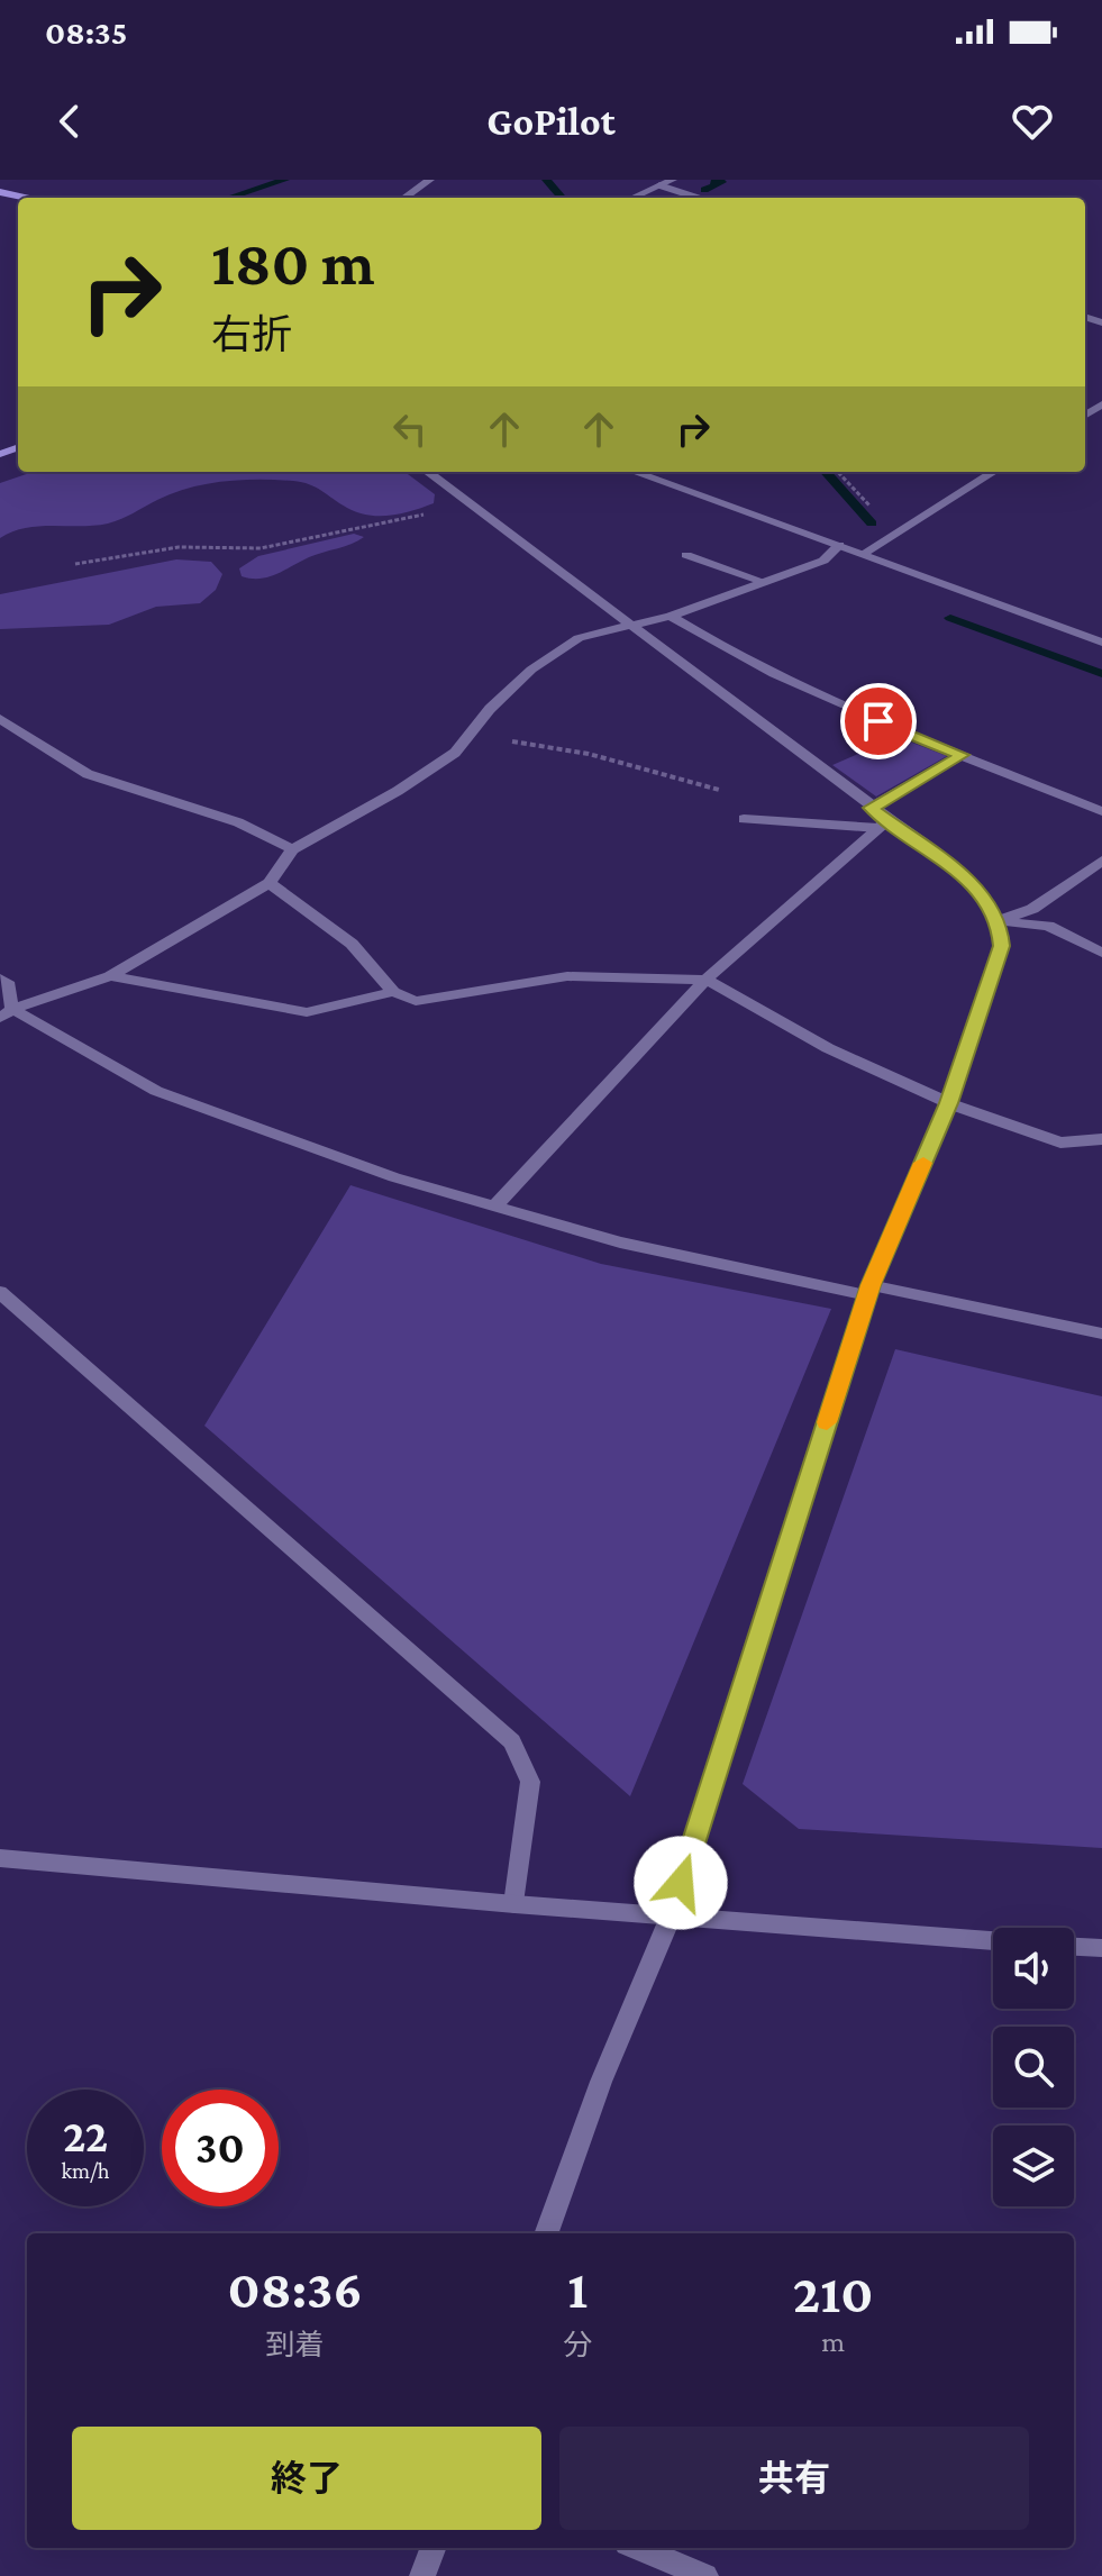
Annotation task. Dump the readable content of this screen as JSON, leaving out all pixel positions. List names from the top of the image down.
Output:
{
  "page": {
    "status": "08:35",
    "header": "GoPilot",
    "turn": ["180 m", "右折"],
    "speed": "22 km/h",
    "limit": "30",
    "eta": [
      "08:36",
      "到着",
      "1",
      "分",
      "210",
      "m"
    ],
    "buttons": ["終了", "共有"]
  }
}
